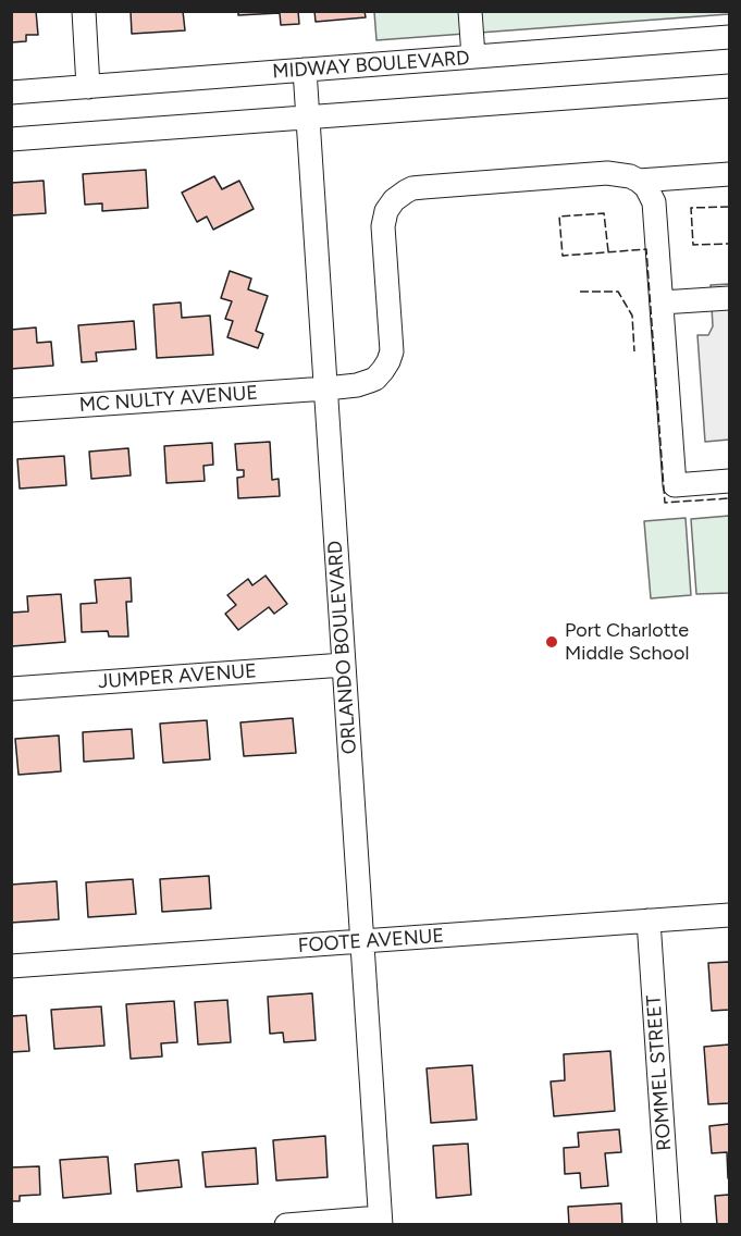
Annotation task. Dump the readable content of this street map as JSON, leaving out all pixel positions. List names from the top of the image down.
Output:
{
  "streets": {
    "street": [
      "MIDWAY BOULEVARD",
      "MC NULTY AVENUE",
      "ORLANDO BOULEVARD",
      "JUMPER AVENUE",
      "FOOTE AVENUE",
      "ROMMEL STREET"
    ]
  },
  "crossings": [
    ["MIDWAY BOULEVARD", "ORLANDO BOULEVARD"],
    ["MC NULTY AVENUE", "ORLANDO BOULEVARD"],
    ["ORLANDO BOULEVARD", "JUMPER AVENUE"],
    ["ORLANDO BOULEVARD", "FOOTE AVENUE"],
    ["FOOTE AVENUE", "ROMMEL STREET"]
  ],
  "places": ["Port Charlotte Middle School"]
}
